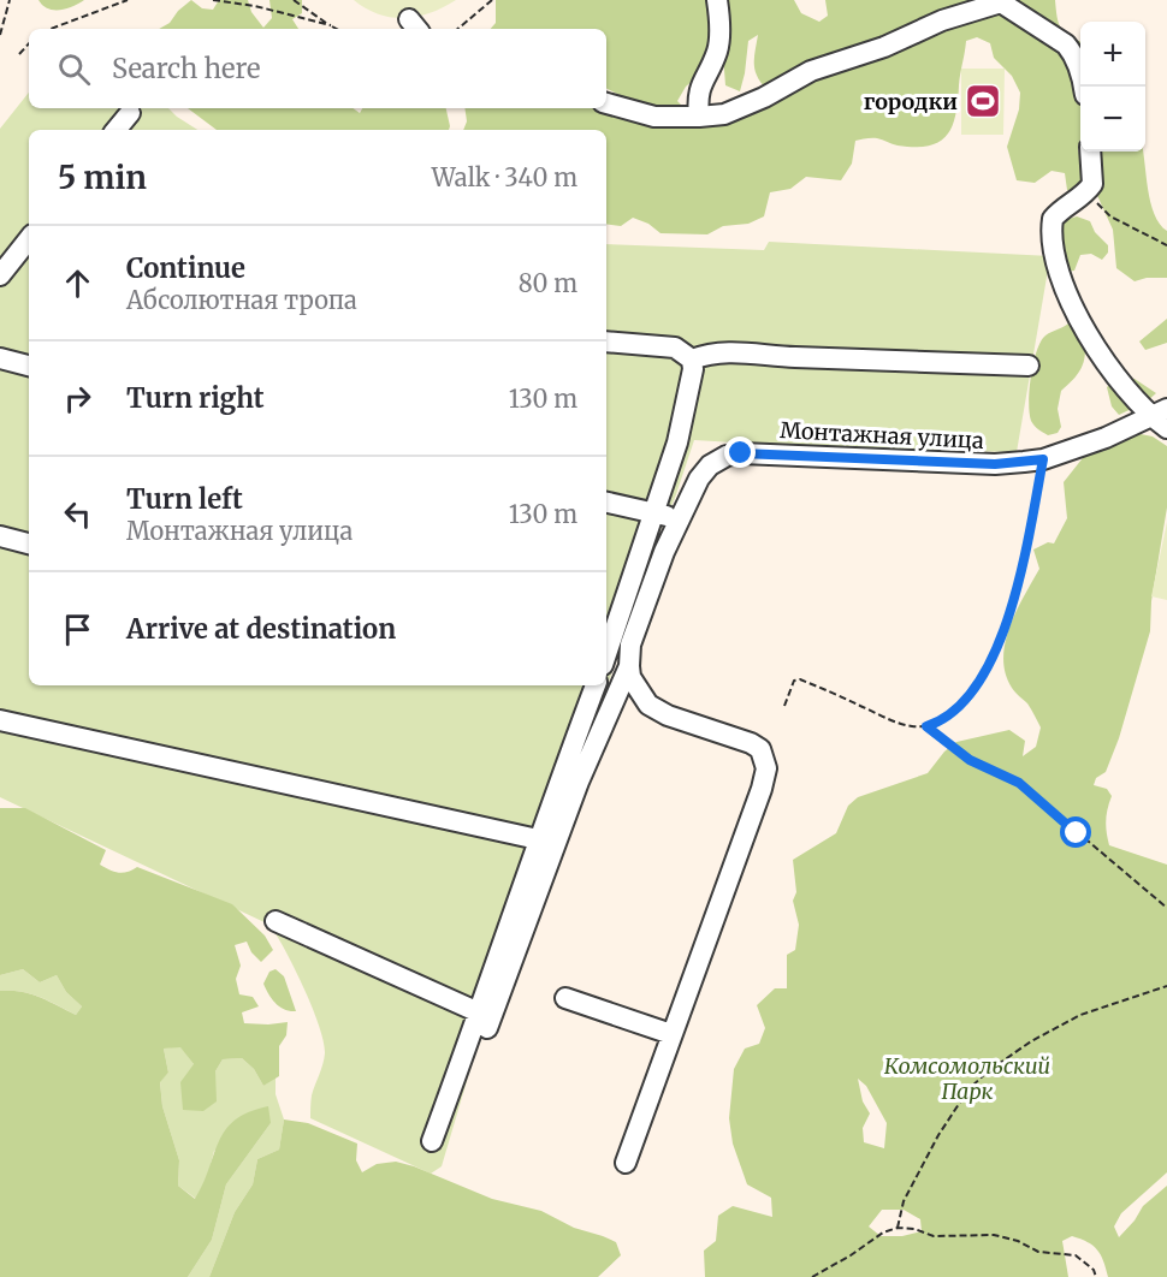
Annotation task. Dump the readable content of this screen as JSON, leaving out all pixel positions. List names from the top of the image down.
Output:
{
  "streets": {
    "street": ["Монтажная улица"]
  },
  "parks": ["Комсомольский Парк"],
  "places": {
    "sports": ["городки"]
  },
  "page": {
    "map_buttons": ["+", "−"],
    "search": "Search here",
    "heading": ["5 min", "Walk · 340 m"],
    "list": [
      ["Continue", "Абсолютная тропа", "80 m"],
      ["Turn right", "130 m"],
      ["Turn left", "Монтажная улица", "130 m"],
      "Arrive at destination"
    ]
  }
}
